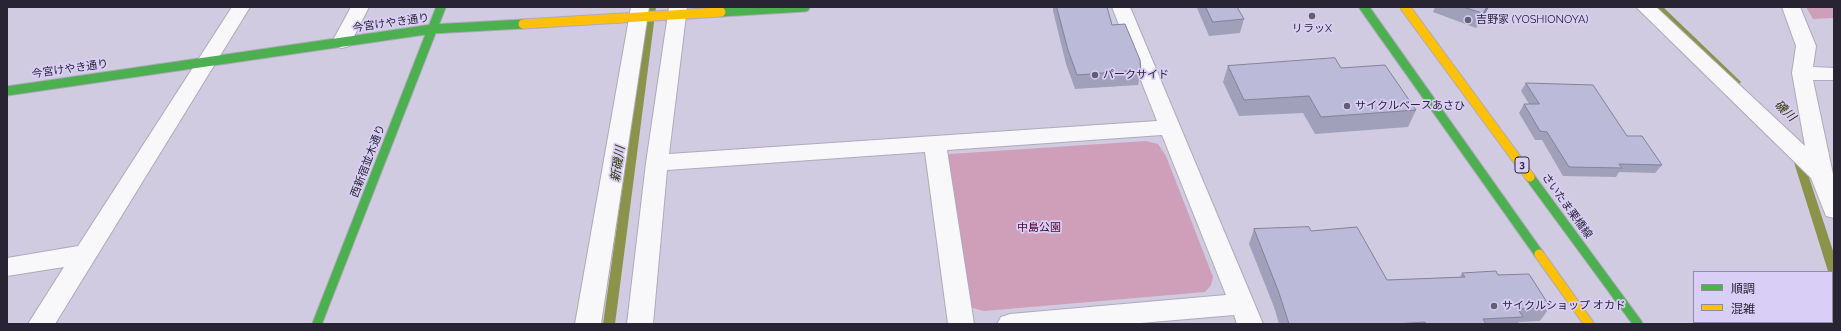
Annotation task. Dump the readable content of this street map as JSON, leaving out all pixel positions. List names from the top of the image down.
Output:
{
  "streets": {
    "street": [
      "今宮けやき通り",
      "西新宿並木通り",
      "3",
      "さいたま栗橋線"
    ]
  },
  "crossings": [
    ["今宮けやき通り", "西新宿並木通り"]
  ],
  "water": ["磯川", "新磯川"],
  "parks": ["中島公園"],
  "places": [
    "リラッX",
    "吉野家 (YOSHIONOYA)",
    "パークサイド",
    "サイクルベースあさひ",
    "サイクルショップ オカド"
  ],
  "legend": ["順調", "混雑"]
}
